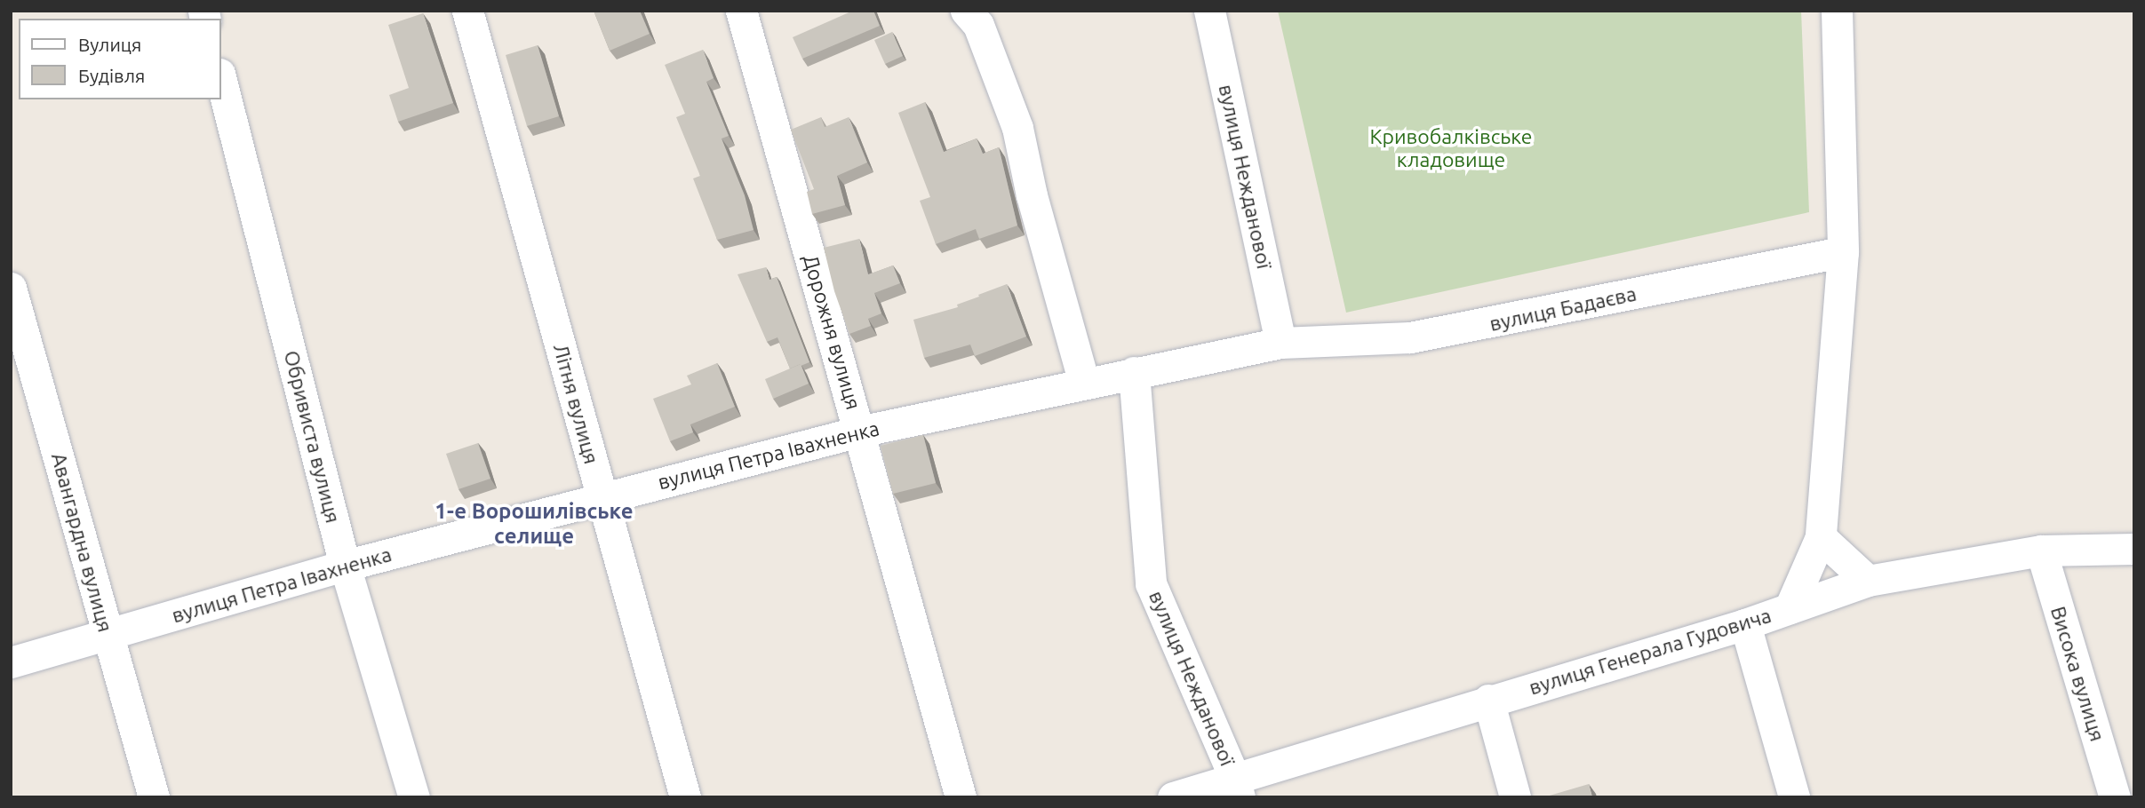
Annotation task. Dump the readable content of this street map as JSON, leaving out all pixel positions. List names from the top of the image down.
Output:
{
  "streets": {
    "street": [
      "вулиця Нежданової",
      "вулиця Бадаєва",
      "Дорожня вулиця",
      "Літня вулиця",
      "Обривиста вулиця",
      "вулиця Петра Івахненка",
      "Авангардна вулиця",
      "вулиця Генерала Гудовича",
      "Висока вулиця"
    ]
  },
  "crossings": [
    ["вулиця Нежданової", "вулиця Бадаєва"],
    ["вулиця Нежданової", "вулиця Петра Івахненка"],
    ["вулиця Нежданової", "вулиця Генерала Гудовича"],
    ["вулиця Бадаєва", "вулиця Петра Івахненка"],
    ["Дорожня вулиця", "вулиця Петра Івахненка"],
    ["Літня вулиця", "вулиця Петра Івахненка"],
    ["Обривиста вулиця", "вулиця Петра Івахненка"],
    ["вулиця Петра Івахненка", "Авангардна вулиця"],
    ["вулиця Генерала Гудовича", "Висока вулиця"]
  ],
  "districts": ["1-е Ворошилівське селище"],
  "parks": ["Кривобалківське кладовище"],
  "legend": ["Вулиця", "Будівля"]
}
